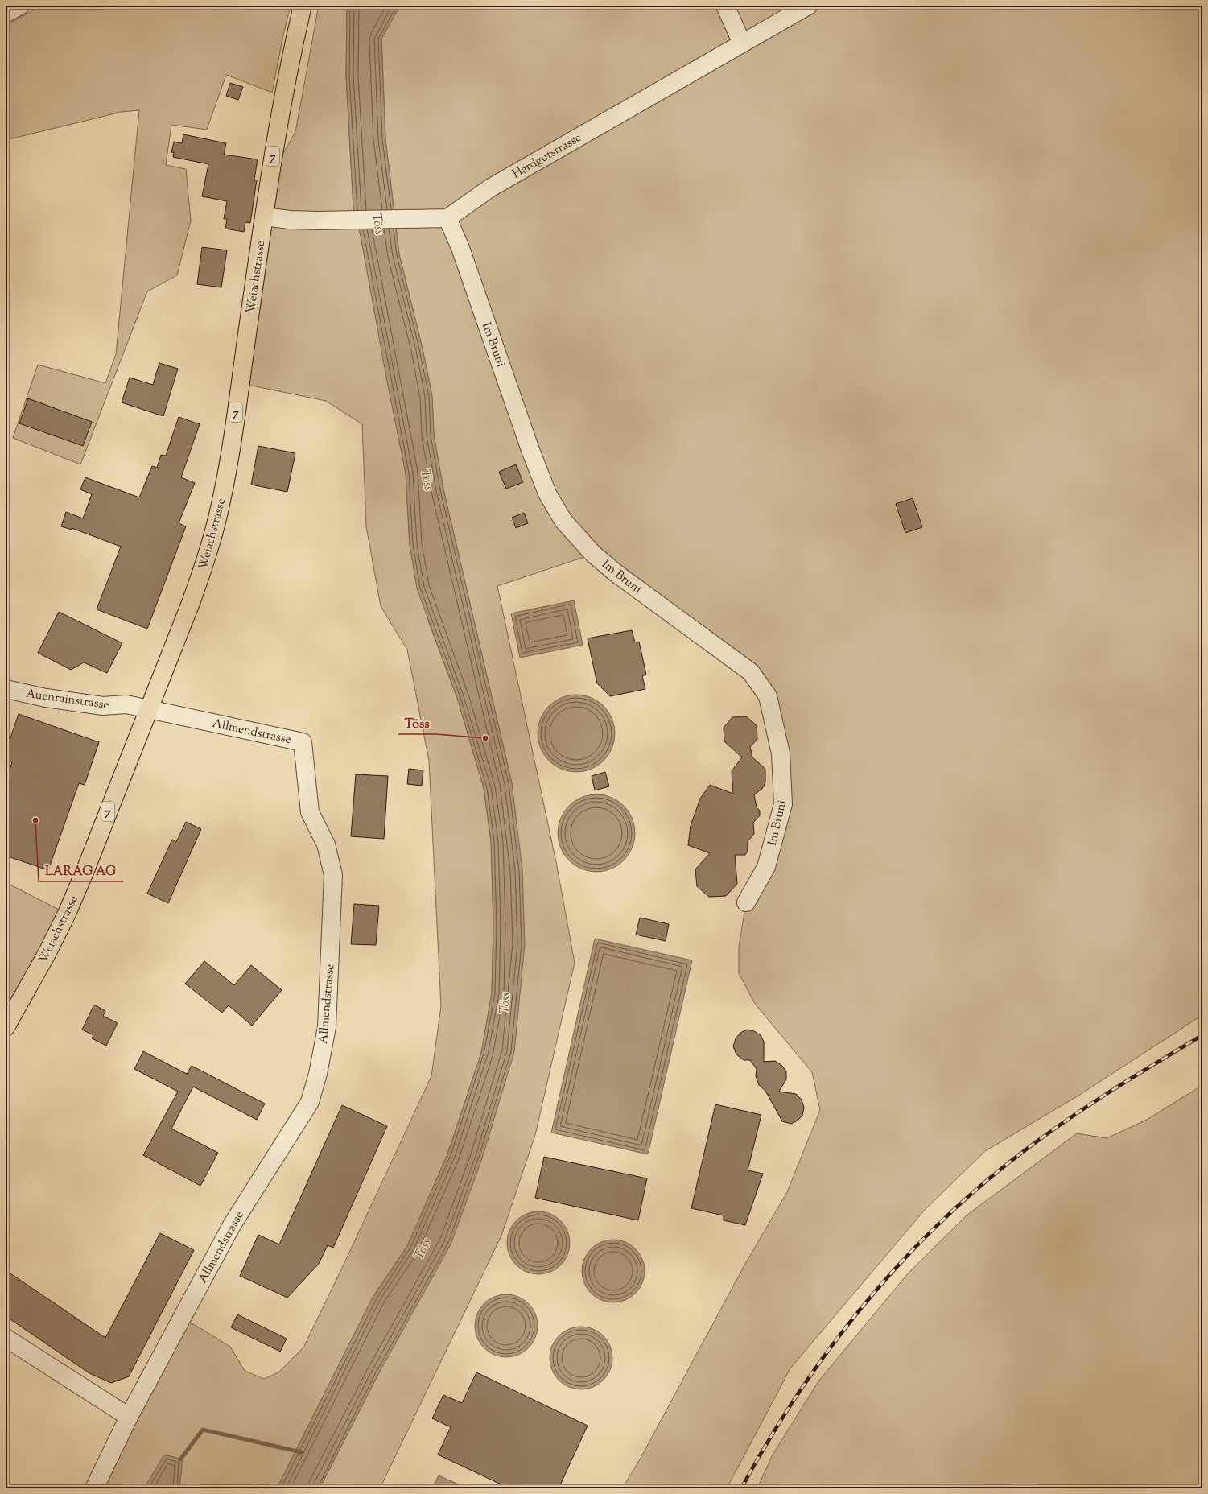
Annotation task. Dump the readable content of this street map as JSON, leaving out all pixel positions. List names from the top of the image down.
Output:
{
  "streets": {
    "main road": ["7", "Weiachstrasse"],
    "street": [
      "Hardgutstrasse",
      "Im Bruni",
      "Auenrainstrasse",
      "Allmendstrasse"
    ]
  },
  "crossings": [
    ["Hardgutstrasse", "Im Bruni"],
    ["Weiachstrasse", "Auenrainstrasse"],
    ["Weiachstrasse", "Allmendstrasse"],
    ["Auenrainstrasse", "Allmendstrasse"]
  ],
  "water": ["Töss"],
  "places": ["Töss", "LARAG AG"]
}
